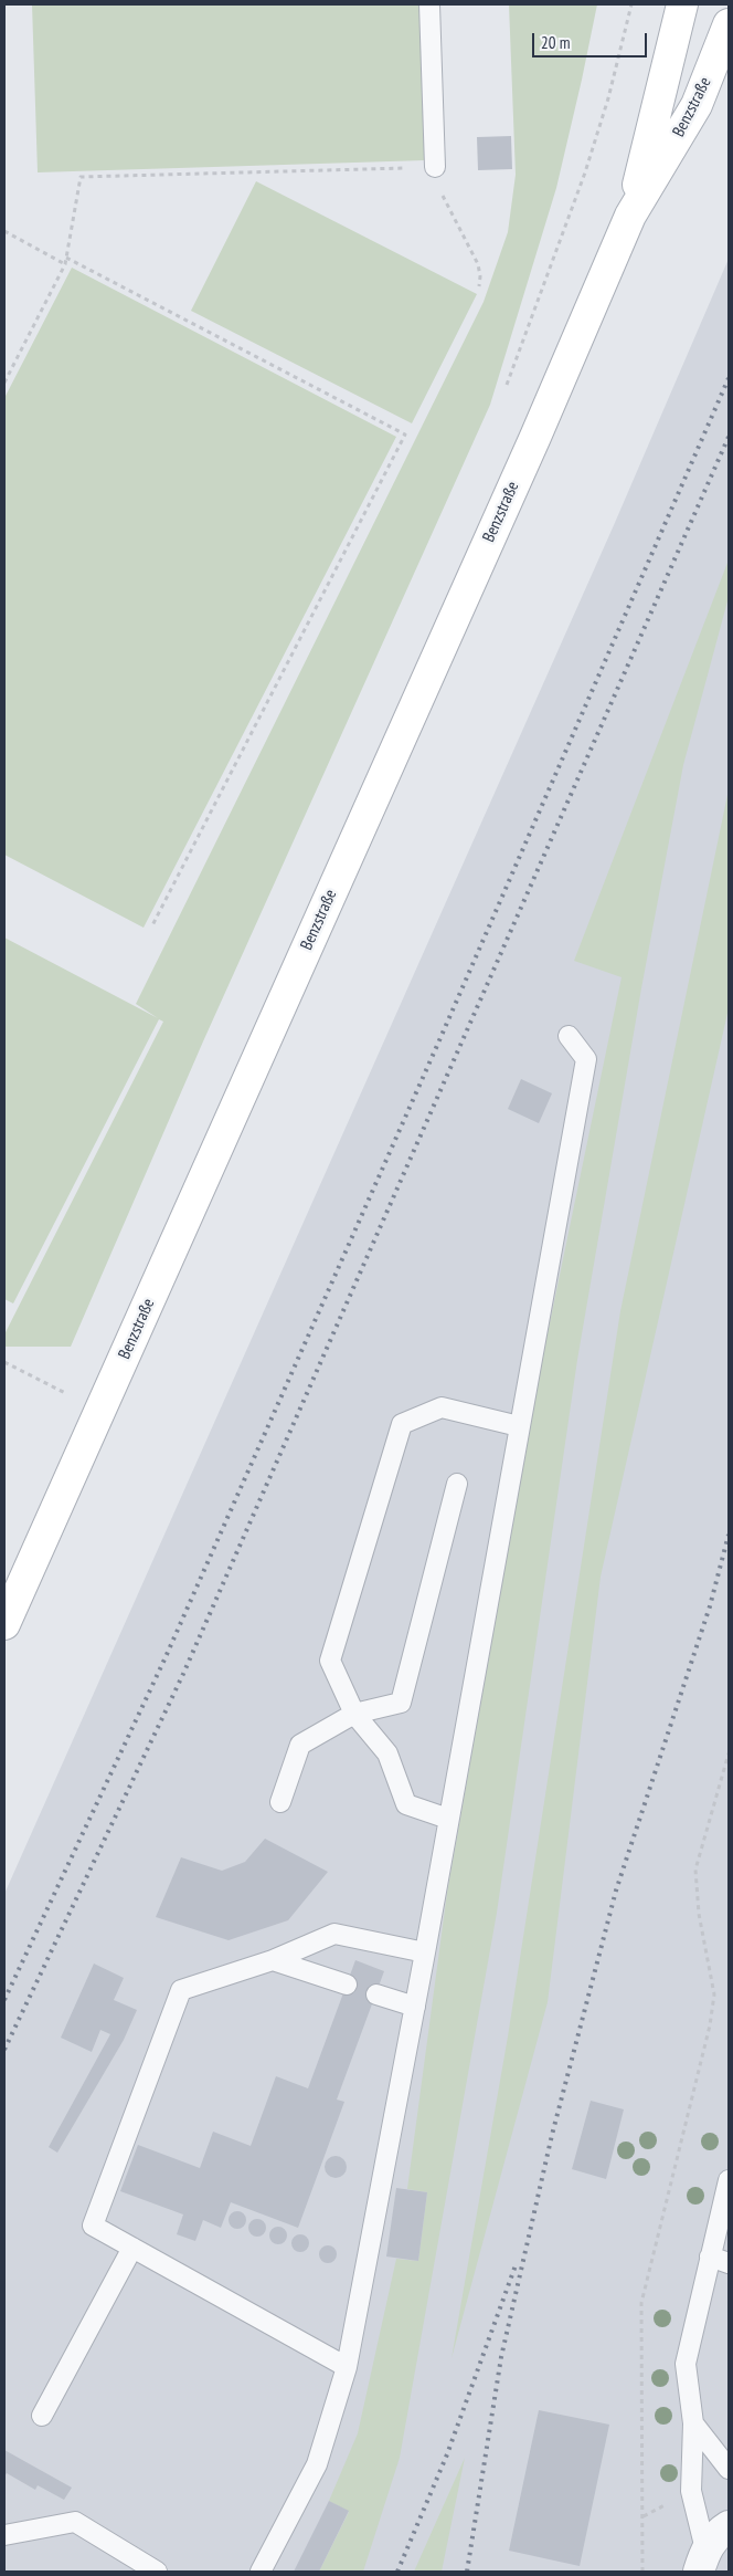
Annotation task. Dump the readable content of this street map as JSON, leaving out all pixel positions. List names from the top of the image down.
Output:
{
  "streets": {
    "main road": ["Benzstraße"]
  },
  "scale_bar": "20 m"
}
